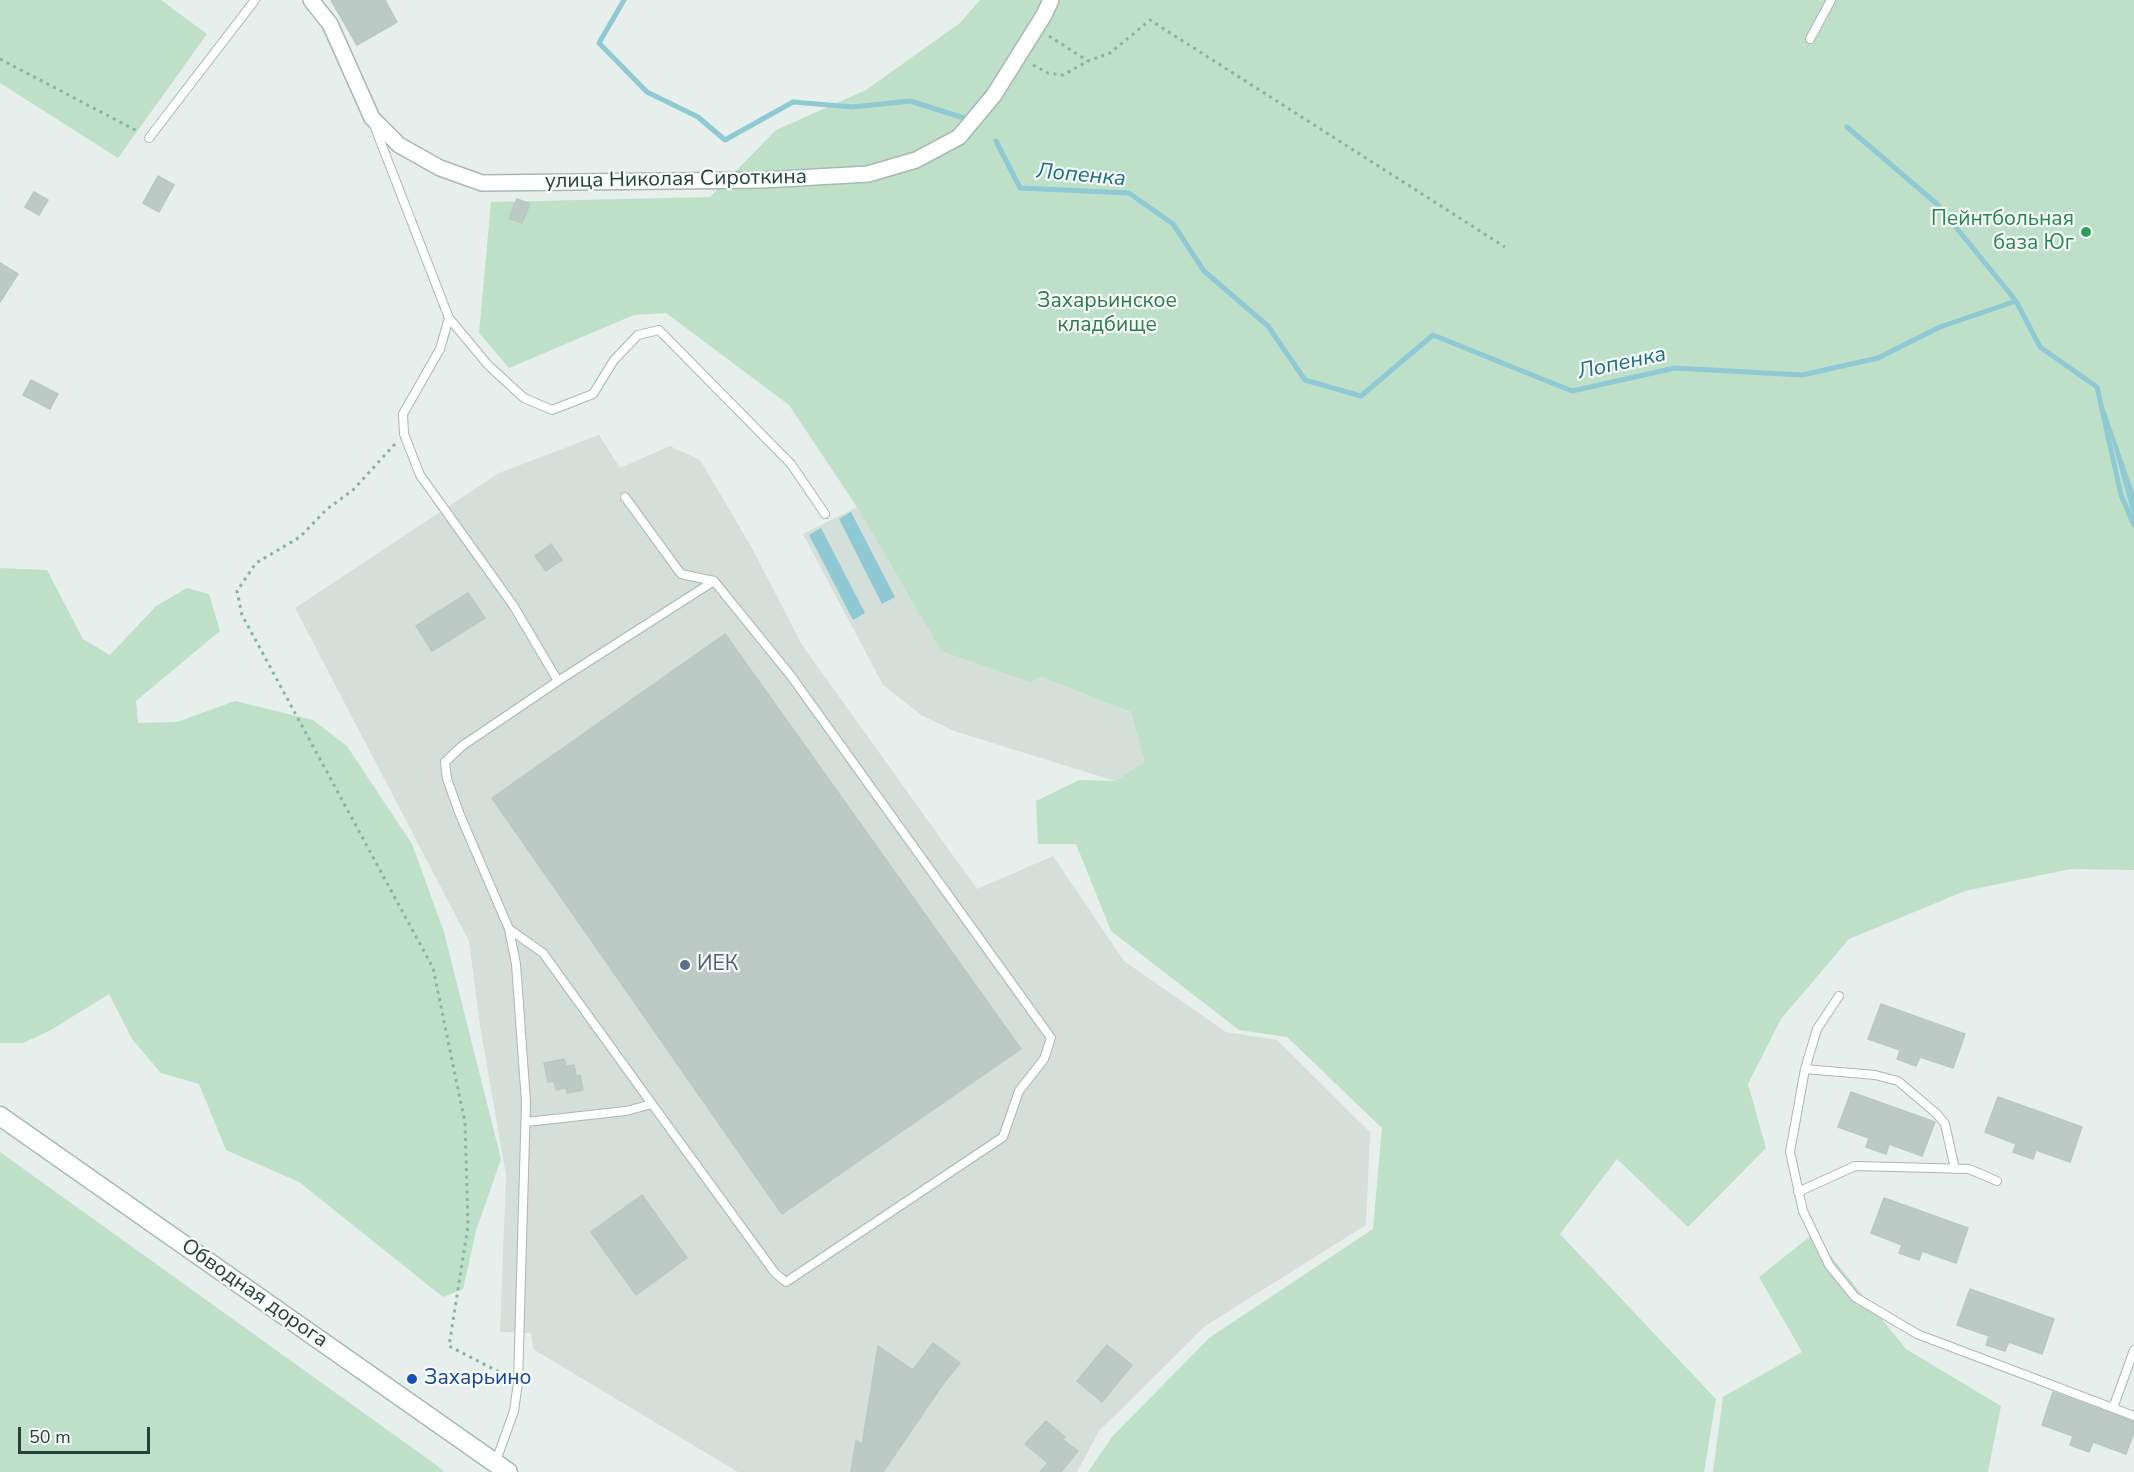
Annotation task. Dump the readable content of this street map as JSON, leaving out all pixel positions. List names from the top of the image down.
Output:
{
  "streets": {
    "main road": ["Обводная дорога"],
    "street": ["улица Николая Сироткина"]
  },
  "water": ["Лопенка"],
  "parks": ["Захарьинское кладбище"],
  "places": ["Пейнтбольная база Юг", "ИЕК", "Захарьино"],
  "scale_bar": "50 m"
}
